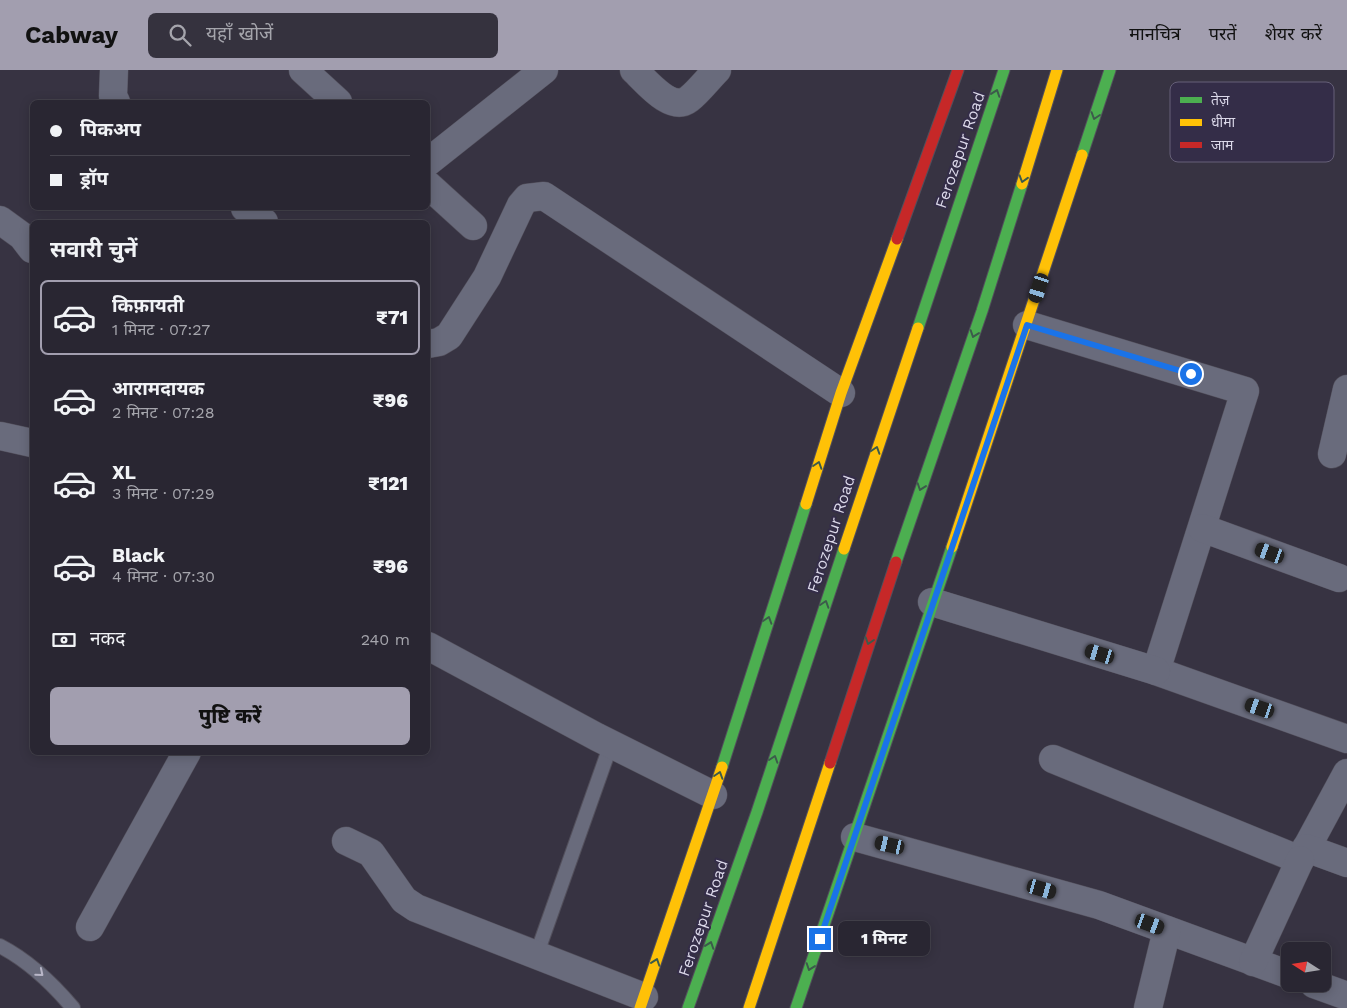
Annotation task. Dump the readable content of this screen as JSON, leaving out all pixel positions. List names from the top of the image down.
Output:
{
  "streets": {
    "main road": ["Ferozepur Road"]
  },
  "legend": ["तेज़", "धीमा", "जाम"],
  "north": "left",
  "page": {
    "header": "Cabway",
    "search": "यहाँ खोजें",
    "nav": ["मानचित्र", "परतें", "शेयर करें"],
    "banner": ["पिकअप", "ड्रॉप"],
    "heading": "सवारी चुनें",
    "list": [
      {
        "name": "किफ़ायती",
        "note": "1 मिनट · 07:27",
        "value": "₹71"
      },
      {
        "name": "आरामदायक",
        "note": "2 मिनट · 07:28",
        "value": "₹96"
      },
      {
        "name": "XL",
        "note": "3 मिनट · 07:29",
        "value": "₹121"
      },
      {
        "name": "Black",
        "note": "4 मिनट · 07:30",
        "value": "₹96"
      }
    ],
    "pay": ["नकद", "240 m"],
    "buttons": "पुष्टि करें",
    "bubble": "1 मिनट"
  }
}
